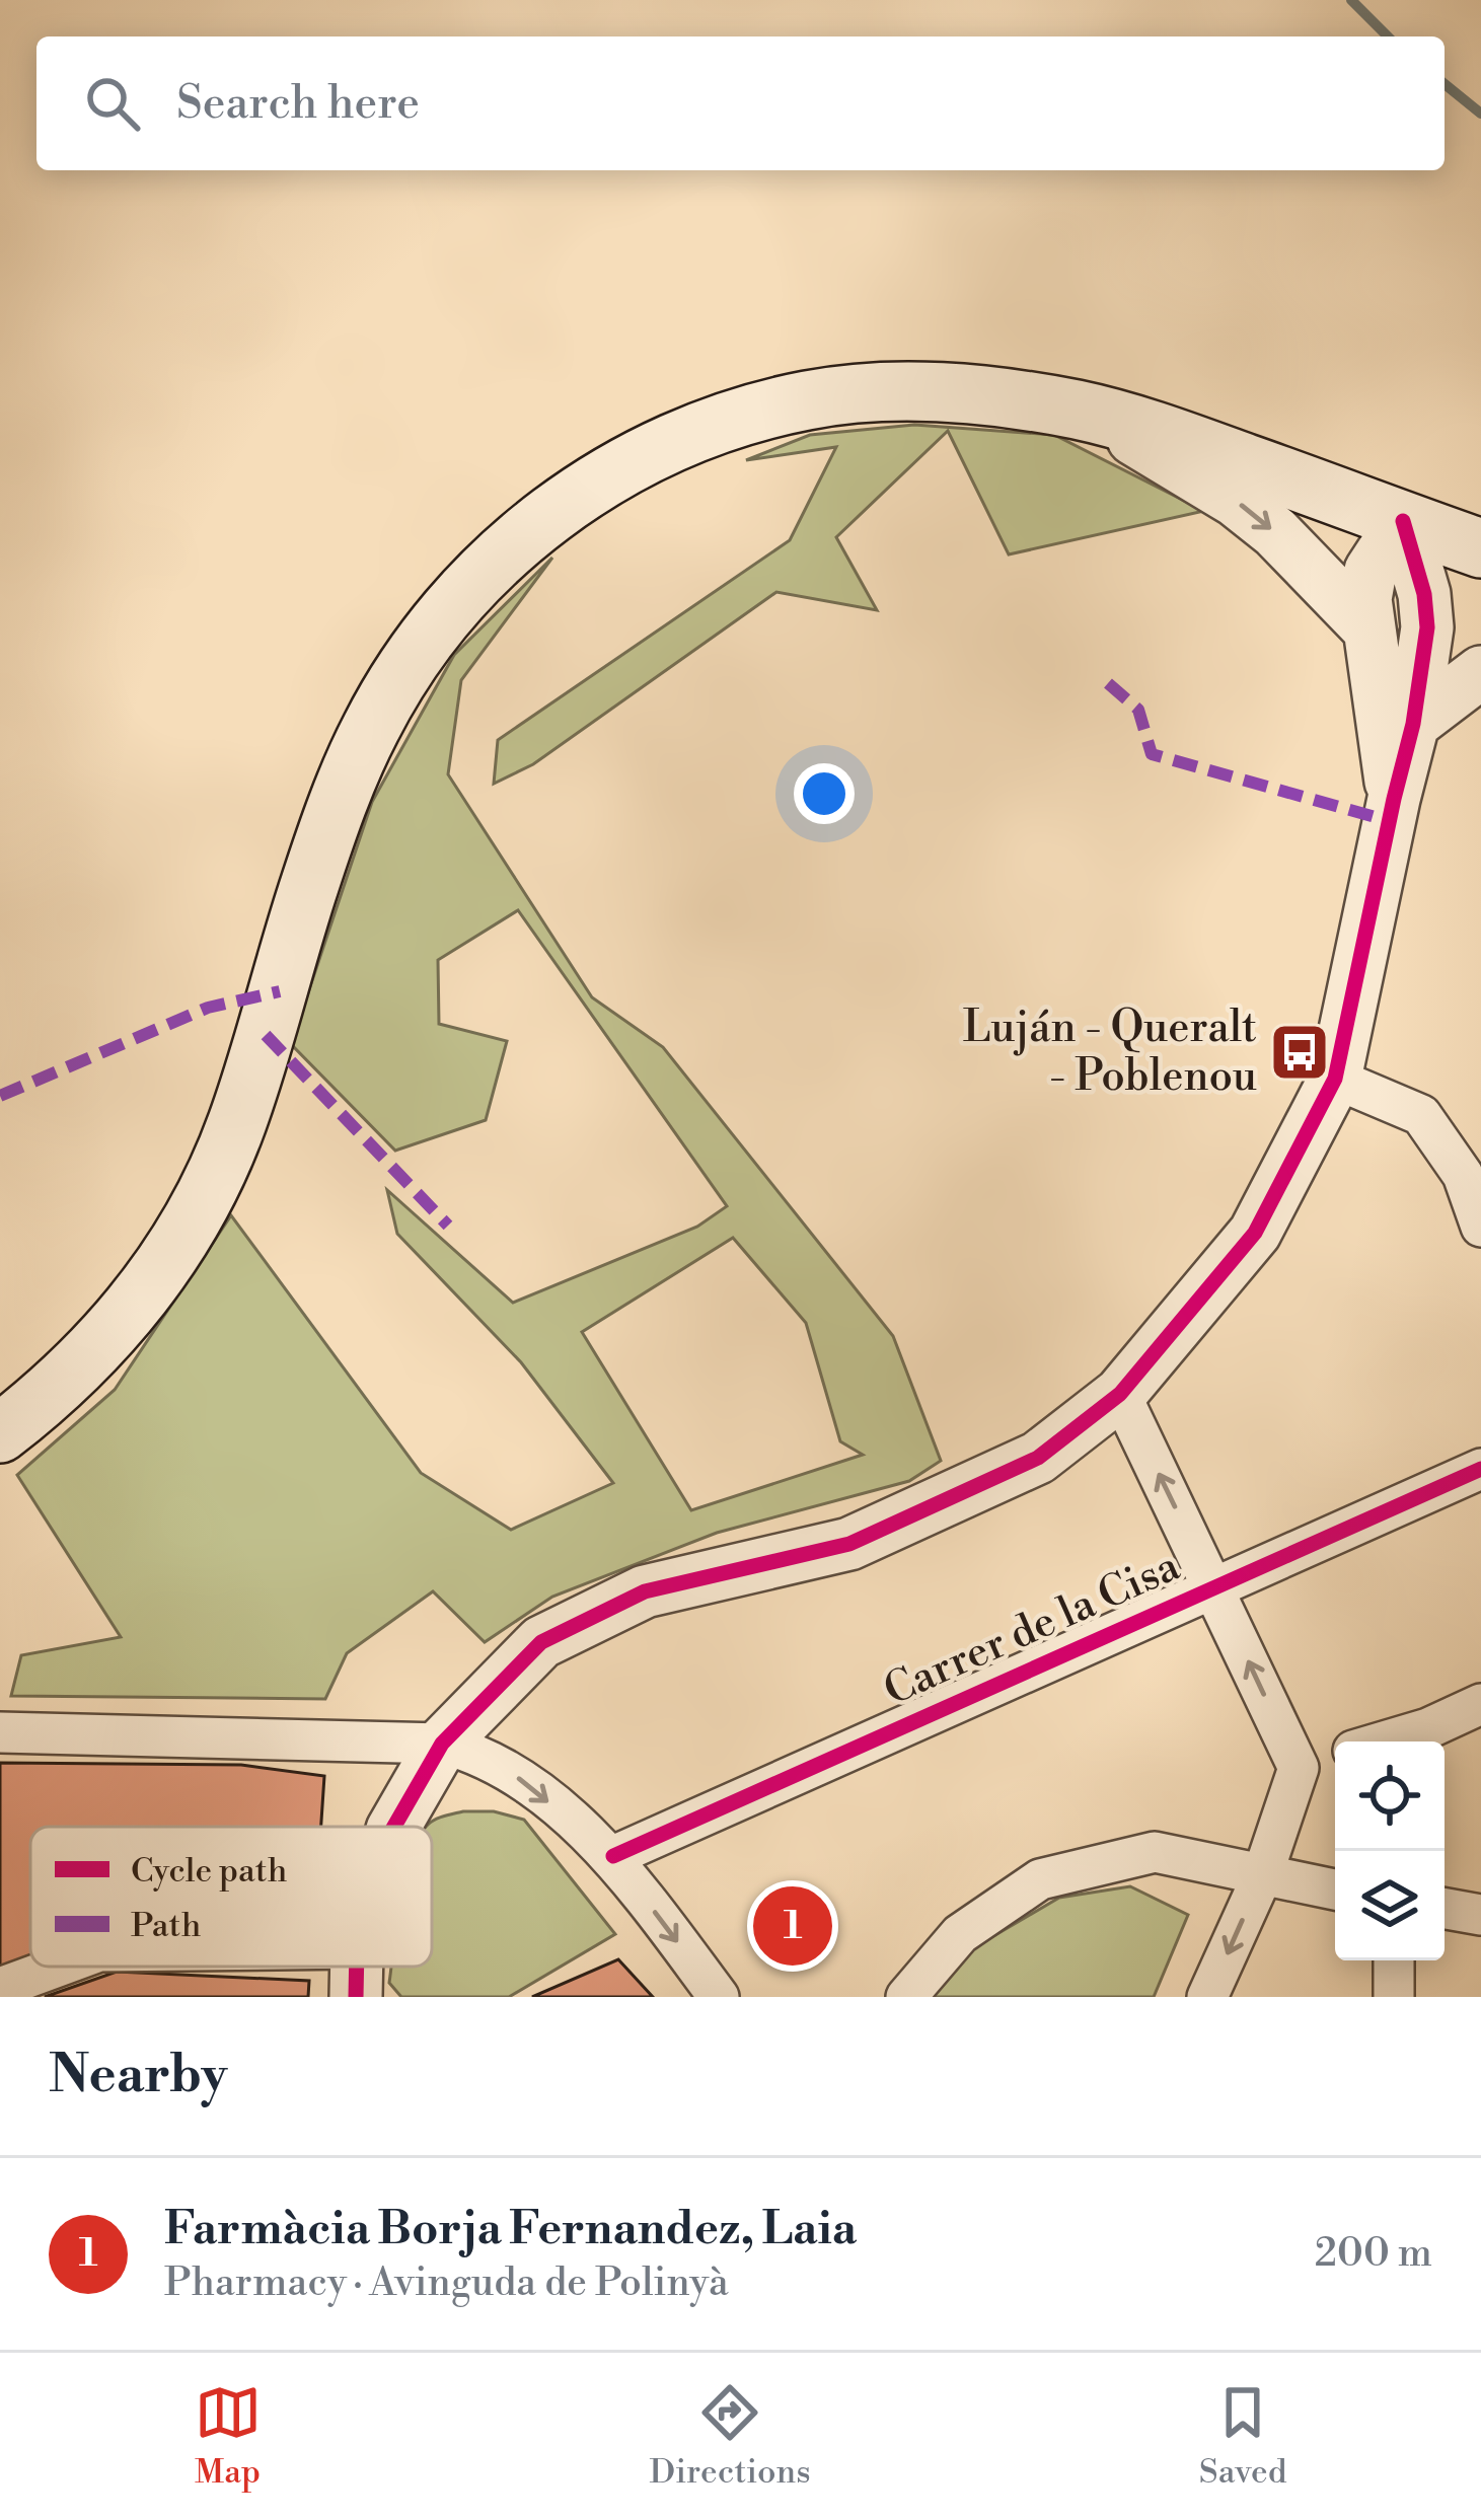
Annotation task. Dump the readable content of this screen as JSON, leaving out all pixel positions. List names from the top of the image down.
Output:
{
  "streets": {
    "street": ["Carrer de la Cisa"]
  },
  "places": {
    "bus stop": ["Luján - Queralt - Poblenou"]
  },
  "legend": ["Cycle path", "Path"],
  "page": {
    "search": "Search here",
    "pins": "1",
    "heading": "Nearby",
    "list": [
      {
        "mark": "1",
        "name": "Farmàcia Borja Fernandez, Laia",
        "note": "Pharmacy · Avinguda de Polinyà",
        "value": "200 m"
      }
    ],
    "nav": ["Map", "Directions", "Saved"]
  }
}
